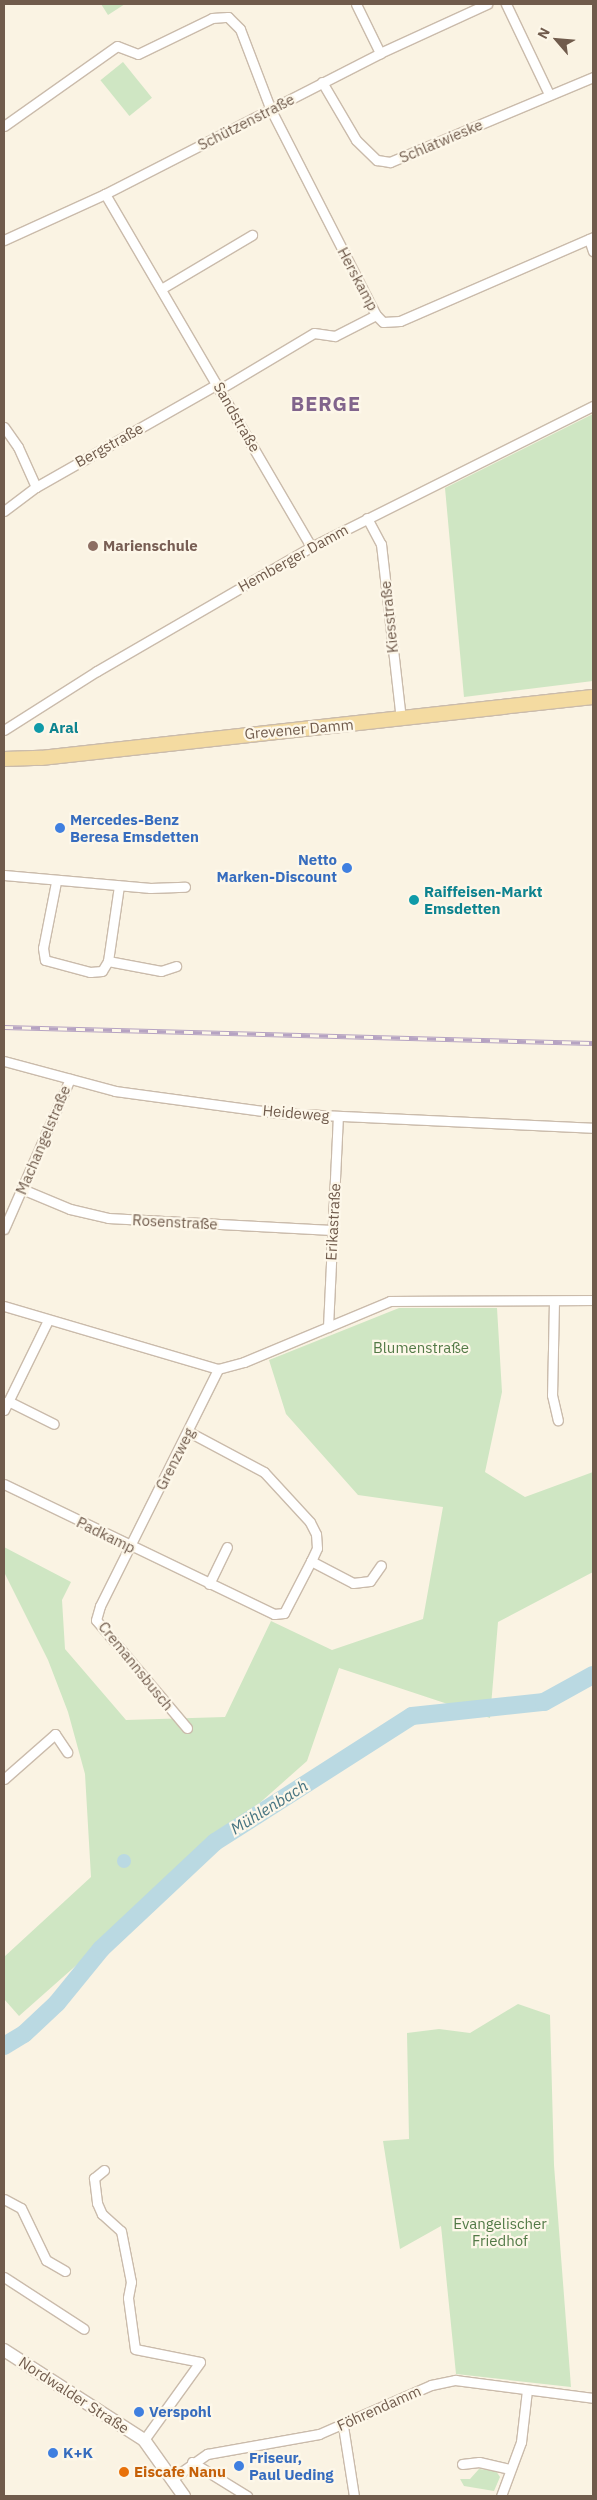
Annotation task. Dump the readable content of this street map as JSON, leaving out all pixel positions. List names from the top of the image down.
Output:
{
  "streets": {
    "main road": ["Grevener Damm", "Nordwalder Straße"],
    "street": [
      "Schützenstraße",
      "Schlatwieske",
      "Herskamp",
      "Sandstraße",
      "Bergstraße",
      "Hemberger Damm",
      "Kiesstraße",
      "Heideweg",
      "Machangelstraße",
      "Rosenstraße",
      "Erikastraße",
      "Grenzweg",
      "Padkamp",
      "Cremannsbusch",
      "Föhrendamm"
    ]
  },
  "crossings": [
    ["Schützenstraße", "Schlatwieske"],
    ["Schützenstraße", "Herskamp"],
    ["Schützenstraße", "Sandstraße"],
    ["Herskamp", "Bergstraße"],
    ["Sandstraße", "Bergstraße"],
    ["Sandstraße", "Hemberger Damm"],
    ["Hemberger Damm", "Kiesstraße"],
    ["Kiesstraße", "Grevener Damm"],
    ["Heideweg", "Machangelstraße"],
    ["Heideweg", "Erikastraße"],
    ["Machangelstraße", "Rosenstraße"],
    ["Rosenstraße", "Erikastraße"],
    ["Grenzweg", "Padkamp"],
    ["Grenzweg", "Cremannsbusch"],
    ["Padkamp", "Cremannsbusch"],
    ["Nordwalder Straße", "Föhrendamm"]
  ],
  "districts": ["BERGE"],
  "water": ["Mühlenbach"],
  "parks": ["Blumenstraße", "Evangelischer Friedhof"],
  "places": [
    "Marienschule",
    "Aral",
    "Mercedes-Benz Beresa Emsdetten",
    "Netto Marken-Discount",
    "Raiffeisen-Markt Emsdetten",
    "Verspohl",
    "K+K",
    "Friseur, Paul Ueding",
    "Eiscafe Nanu"
  ],
  "north": "top left"
}
